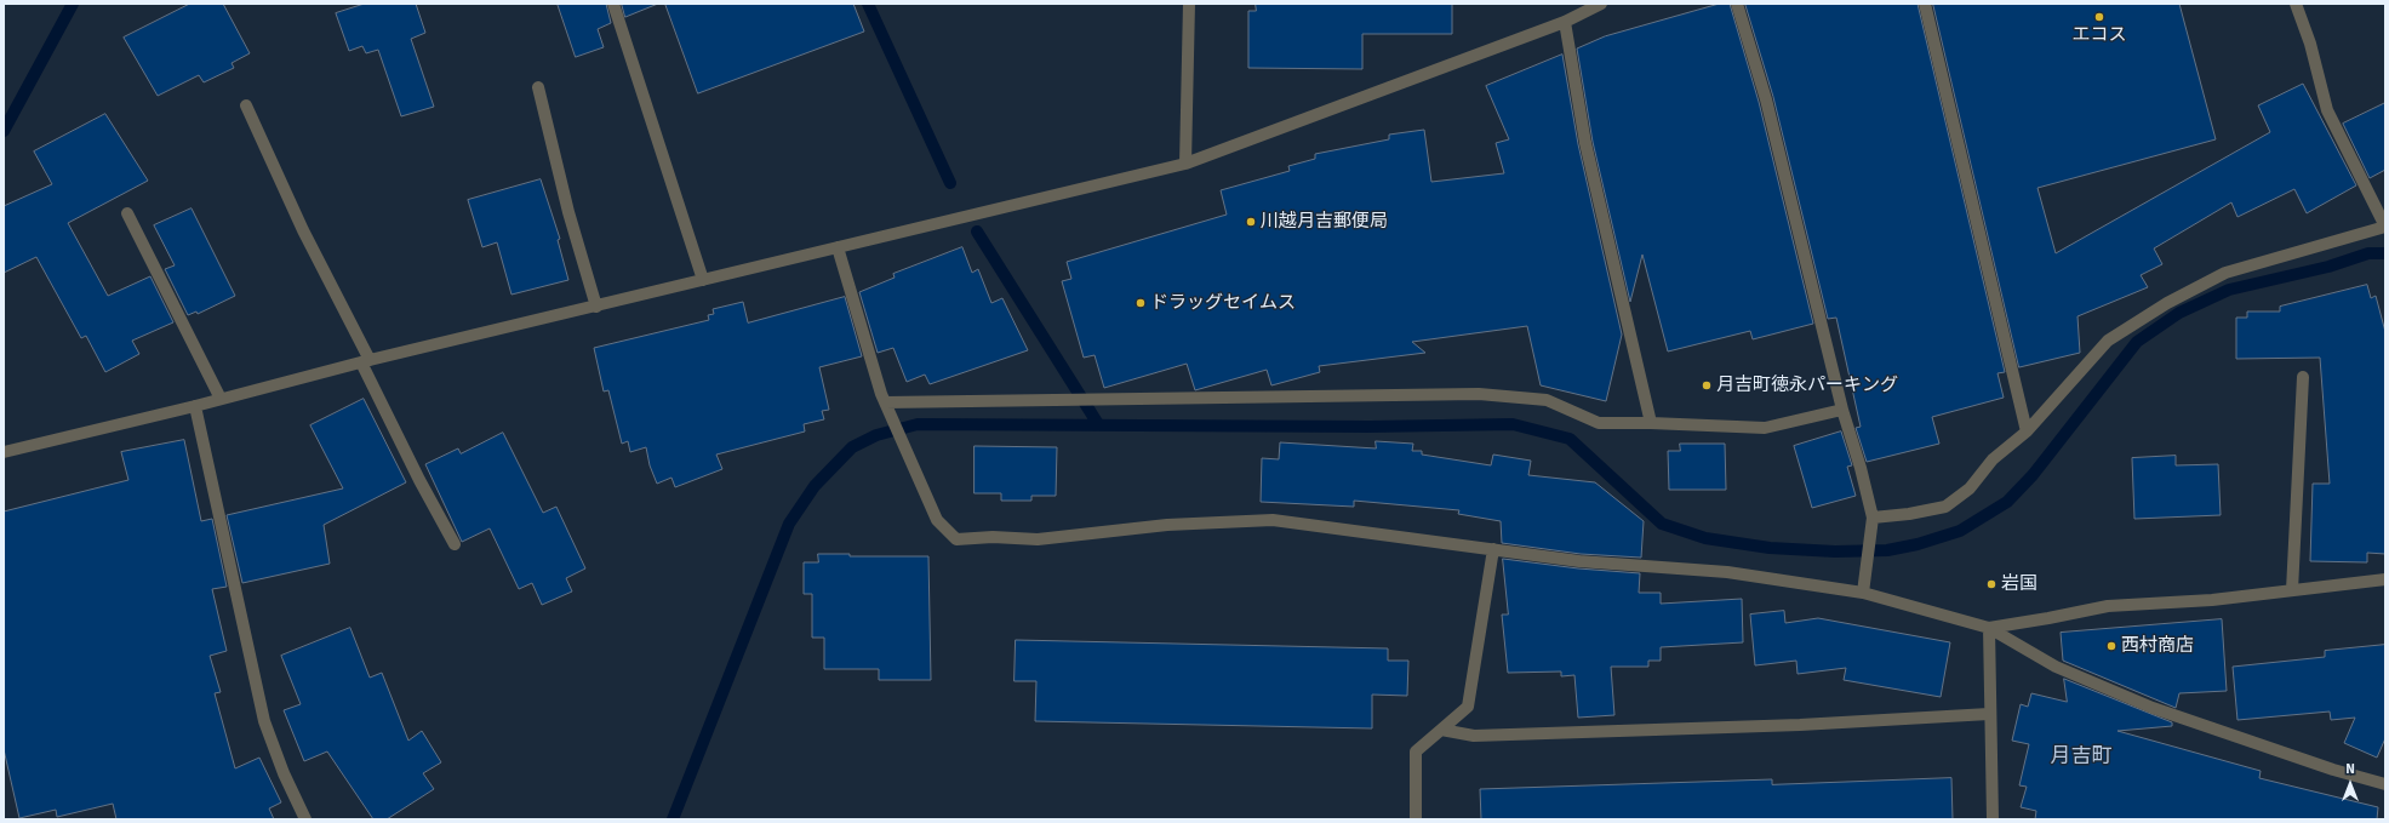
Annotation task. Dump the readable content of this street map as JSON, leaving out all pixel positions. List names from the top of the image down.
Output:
{
  "districts": ["月吉町"],
  "places": [
    "エコス",
    "川越月吉郵便局",
    "ドラッグセイムス",
    "月吉町徳永パーキング",
    "岩国",
    "西村商店"
  ],
  "north": "top"
}
